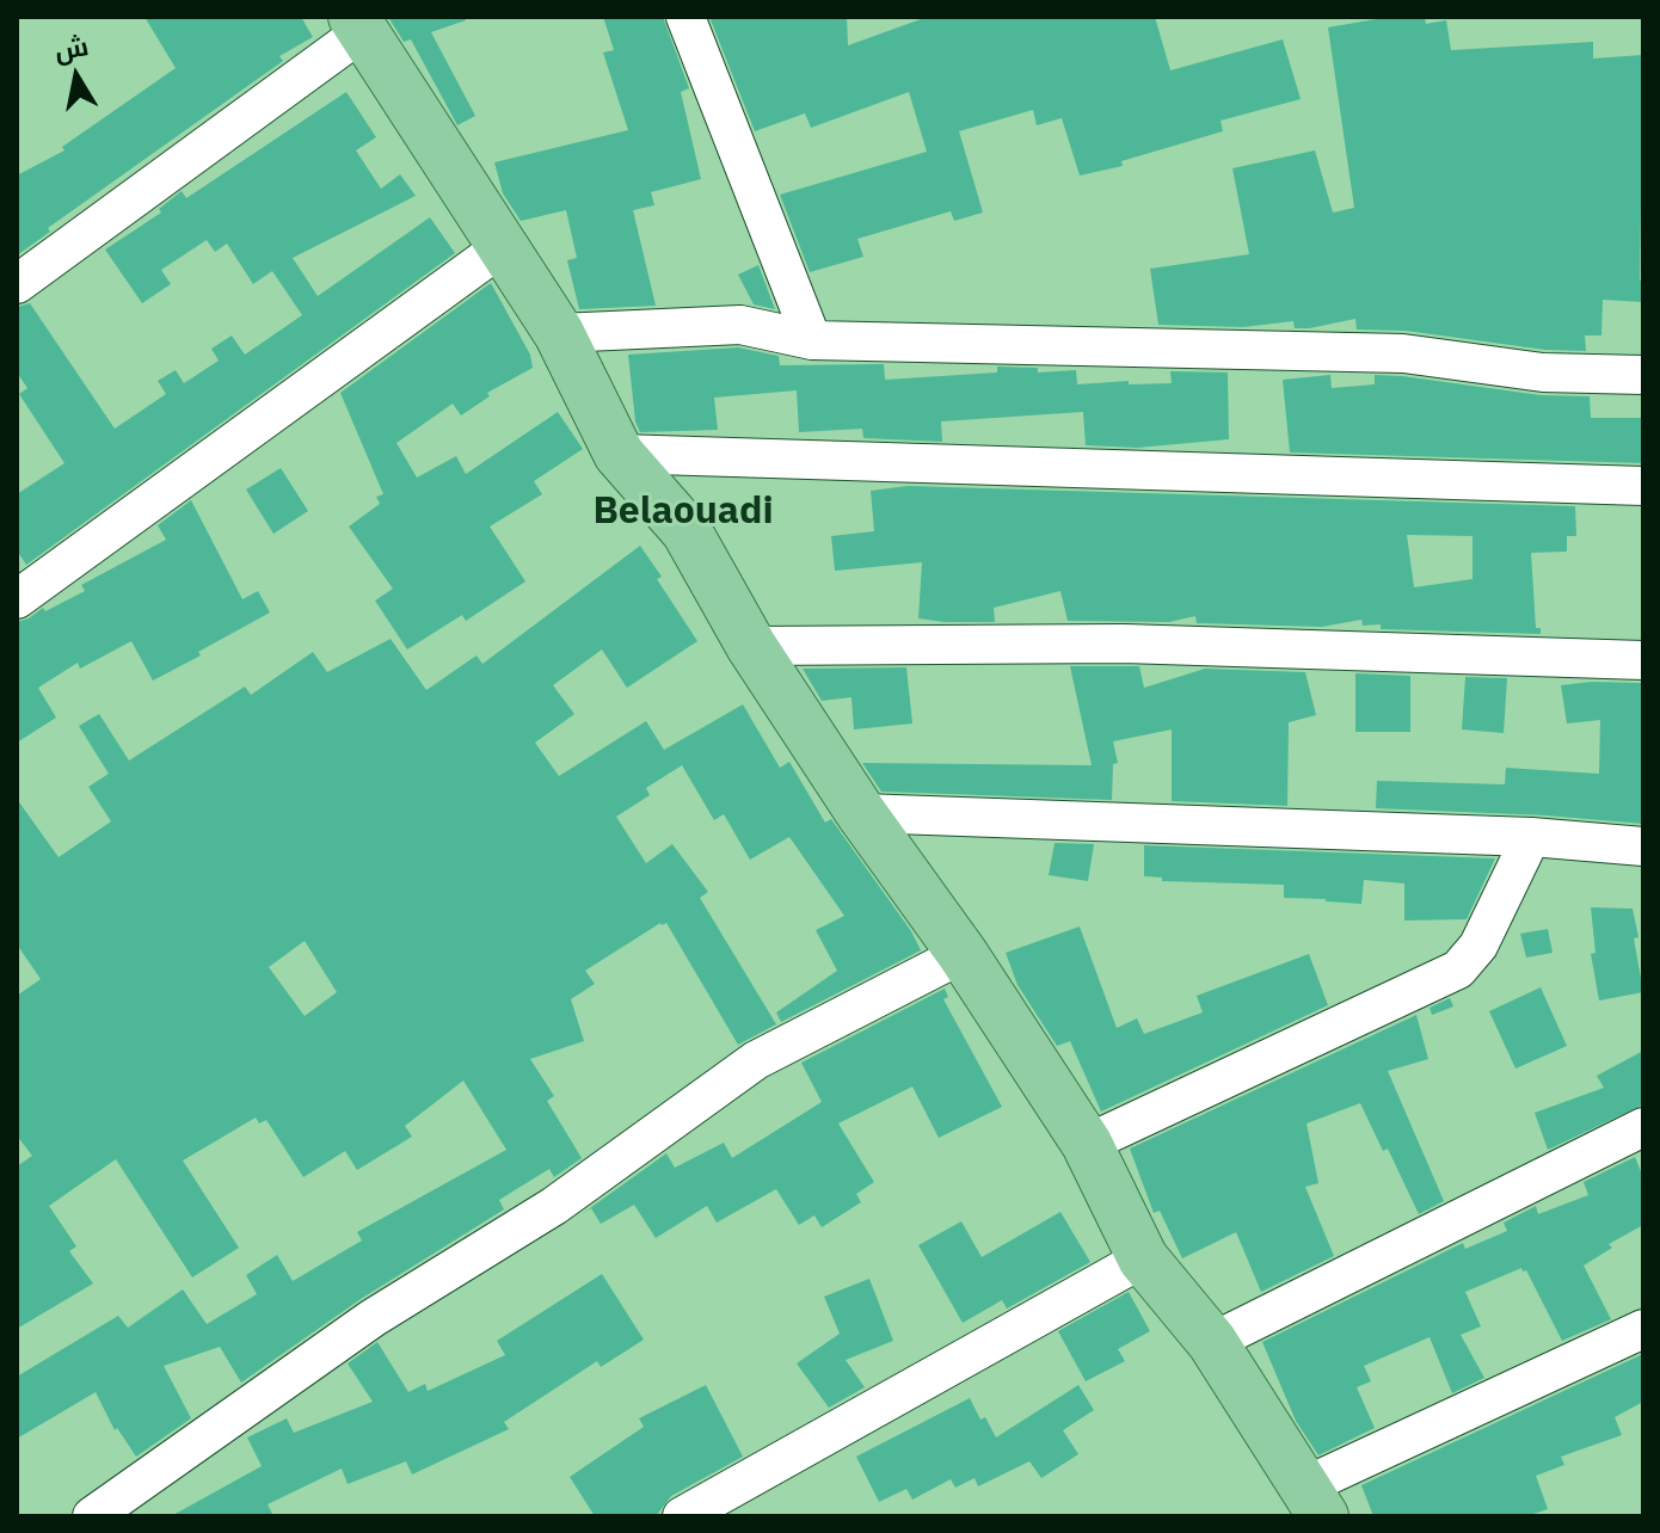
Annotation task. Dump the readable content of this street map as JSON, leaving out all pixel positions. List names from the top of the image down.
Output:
{
  "districts": ["Belaouadi"],
  "north": "top"
}
